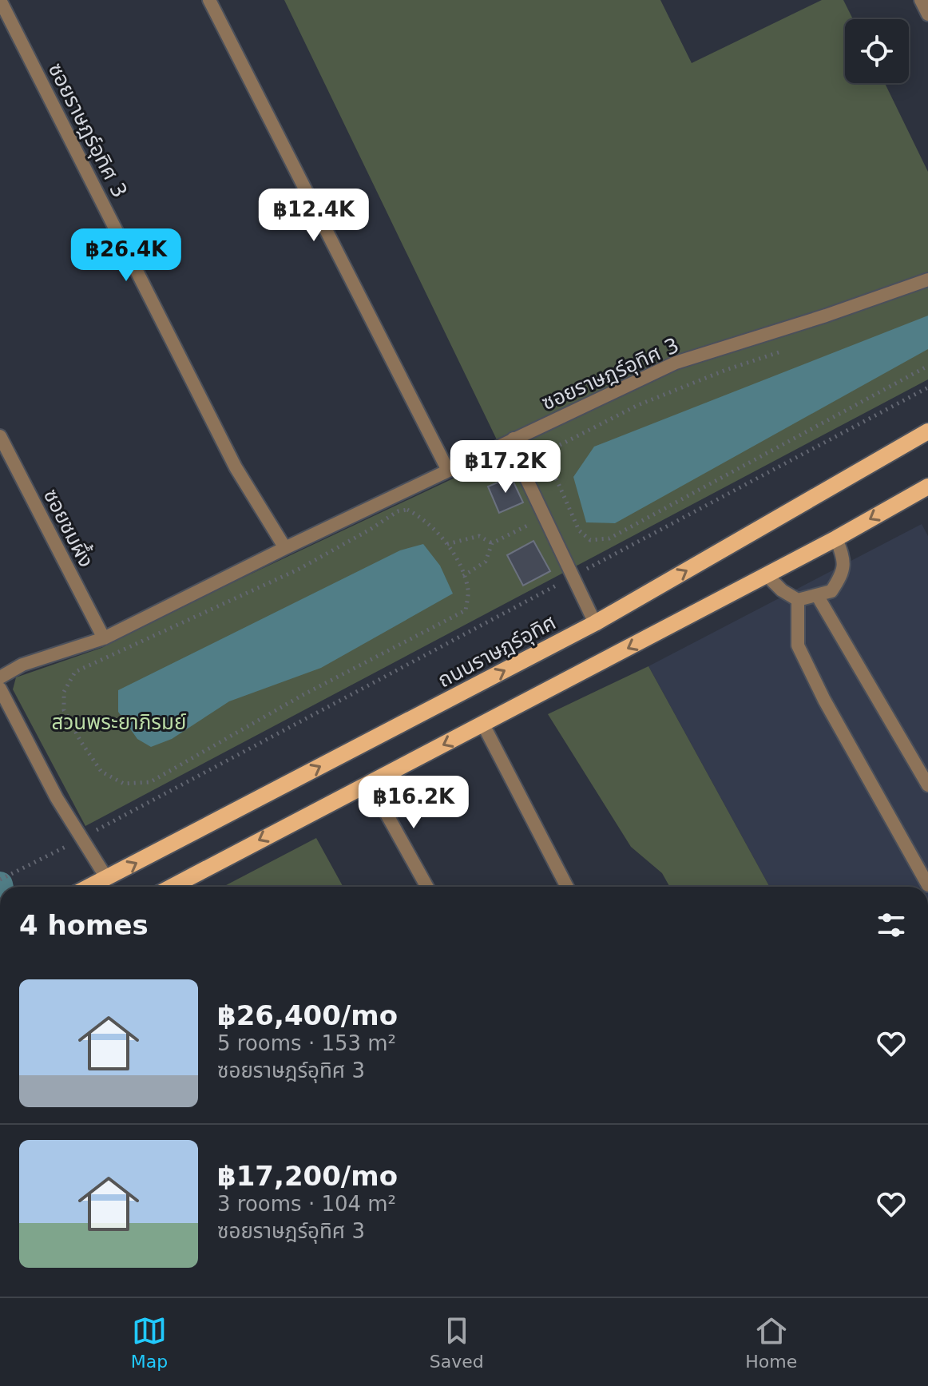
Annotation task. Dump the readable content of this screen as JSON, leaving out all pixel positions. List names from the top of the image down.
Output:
{
  "streets": {
    "main road": ["ถนนราษฎร์อุทิศ"],
    "street": ["ซอยราษฎร์อุทิศ 3", "ซอยชมผึ้ง"]
  },
  "crossings": [
    ["ซอยราษฎร์อุทิศ 3", "ซอยชมผึ้ง"]
  ],
  "parks": ["สวนพระยาภิรมย์"],
  "page": {
    "price": [
      "฿12.4K",
      "฿26.4K",
      "฿17.2K",
      "฿16.2K"
    ],
    "heading": "4 homes",
    "list": [
      {
        "name": "฿26,400/mo",
        "note": "5 rooms · 153 m² · ซอยราษฎร์อุทิศ 3"
      },
      {
        "name": "฿17,200/mo",
        "note": "3 rooms · 104 m² · ซอยราษฎร์อุทิศ 3"
      }
    ],
    "tabs": ["Map", "Saved", "Home"]
  }
}
